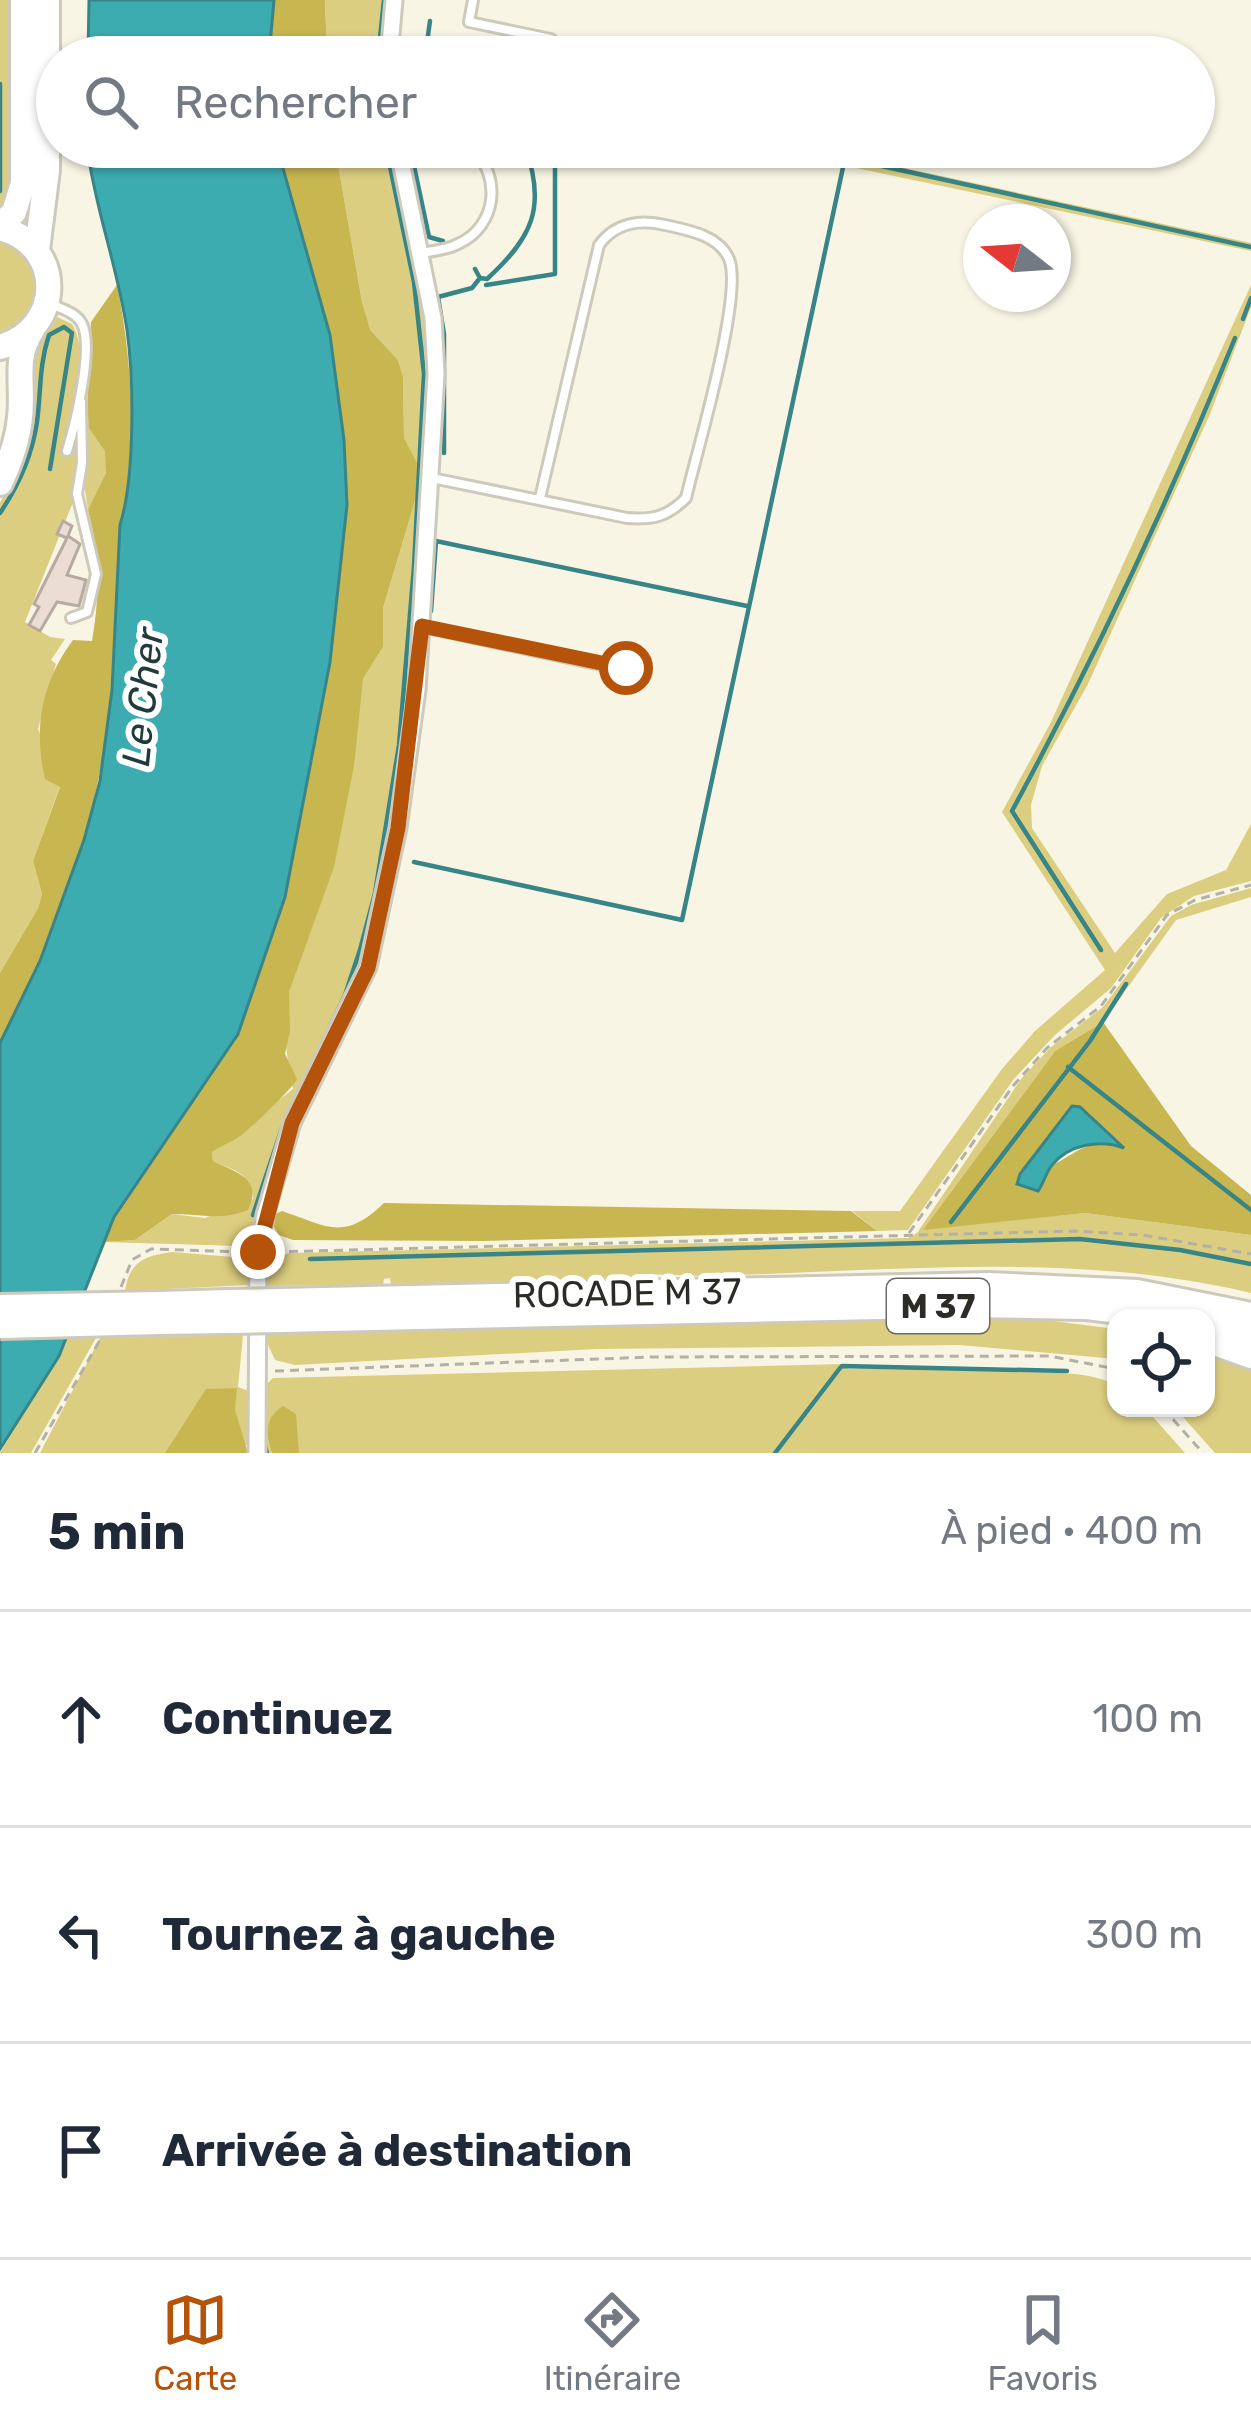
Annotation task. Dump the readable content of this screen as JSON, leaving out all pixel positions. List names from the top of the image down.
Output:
{
  "streets": {
    "main road": ["ROCADE M 37", "M 37"]
  },
  "water": ["Le Cher"],
  "north": "left",
  "page": {
    "search": "Rechercher",
    "heading": ["5 min", "À pied · 400 m"],
    "list": [
      ["Continuez", "100 m"],
      ["Tournez à gauche", "300 m"],
      "Arrivée à destination"
    ],
    "nav": ["Carte", "Itinéraire", "Favoris"]
  }
}
